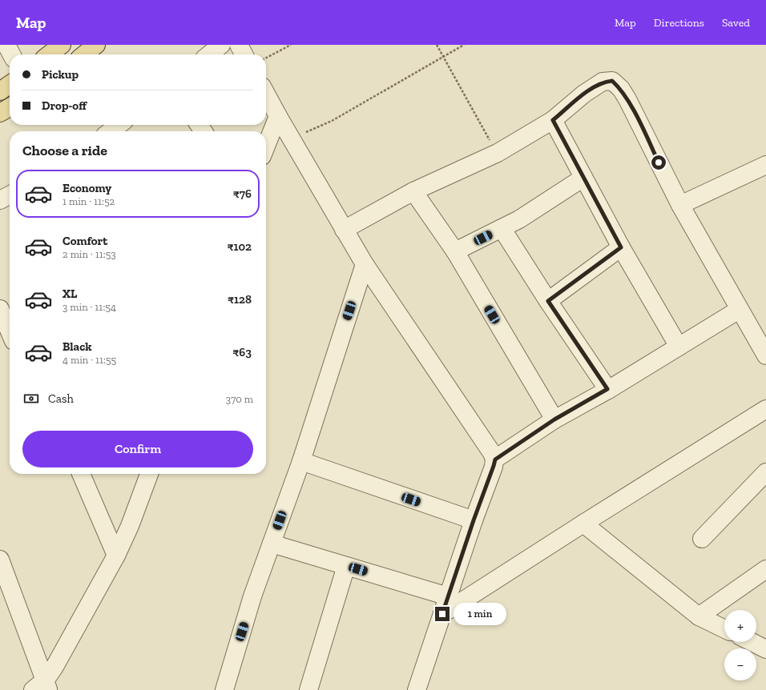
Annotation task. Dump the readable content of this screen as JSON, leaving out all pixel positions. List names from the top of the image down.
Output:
{
  "page": {
    "header": "Map",
    "nav": ["Map", "Directions", "Saved"],
    "banner": ["Pickup", "Drop-off"],
    "heading": "Choose a ride",
    "list": [
      {
        "name": "Economy",
        "note": "1 min · 11:52",
        "value": "₹76"
      },
      {
        "name": "Comfort",
        "note": "2 min · 11:53",
        "value": "₹102"
      },
      {
        "name": "XL",
        "note": "3 min · 11:54",
        "value": "₹128"
      },
      {
        "name": "Black",
        "note": "4 min · 11:55",
        "value": "₹63"
      }
    ],
    "pay": ["Cash", "370 m"],
    "buttons": "Confirm",
    "bubble": "1 min",
    "map_buttons": ["+", "−"]
  }
}
